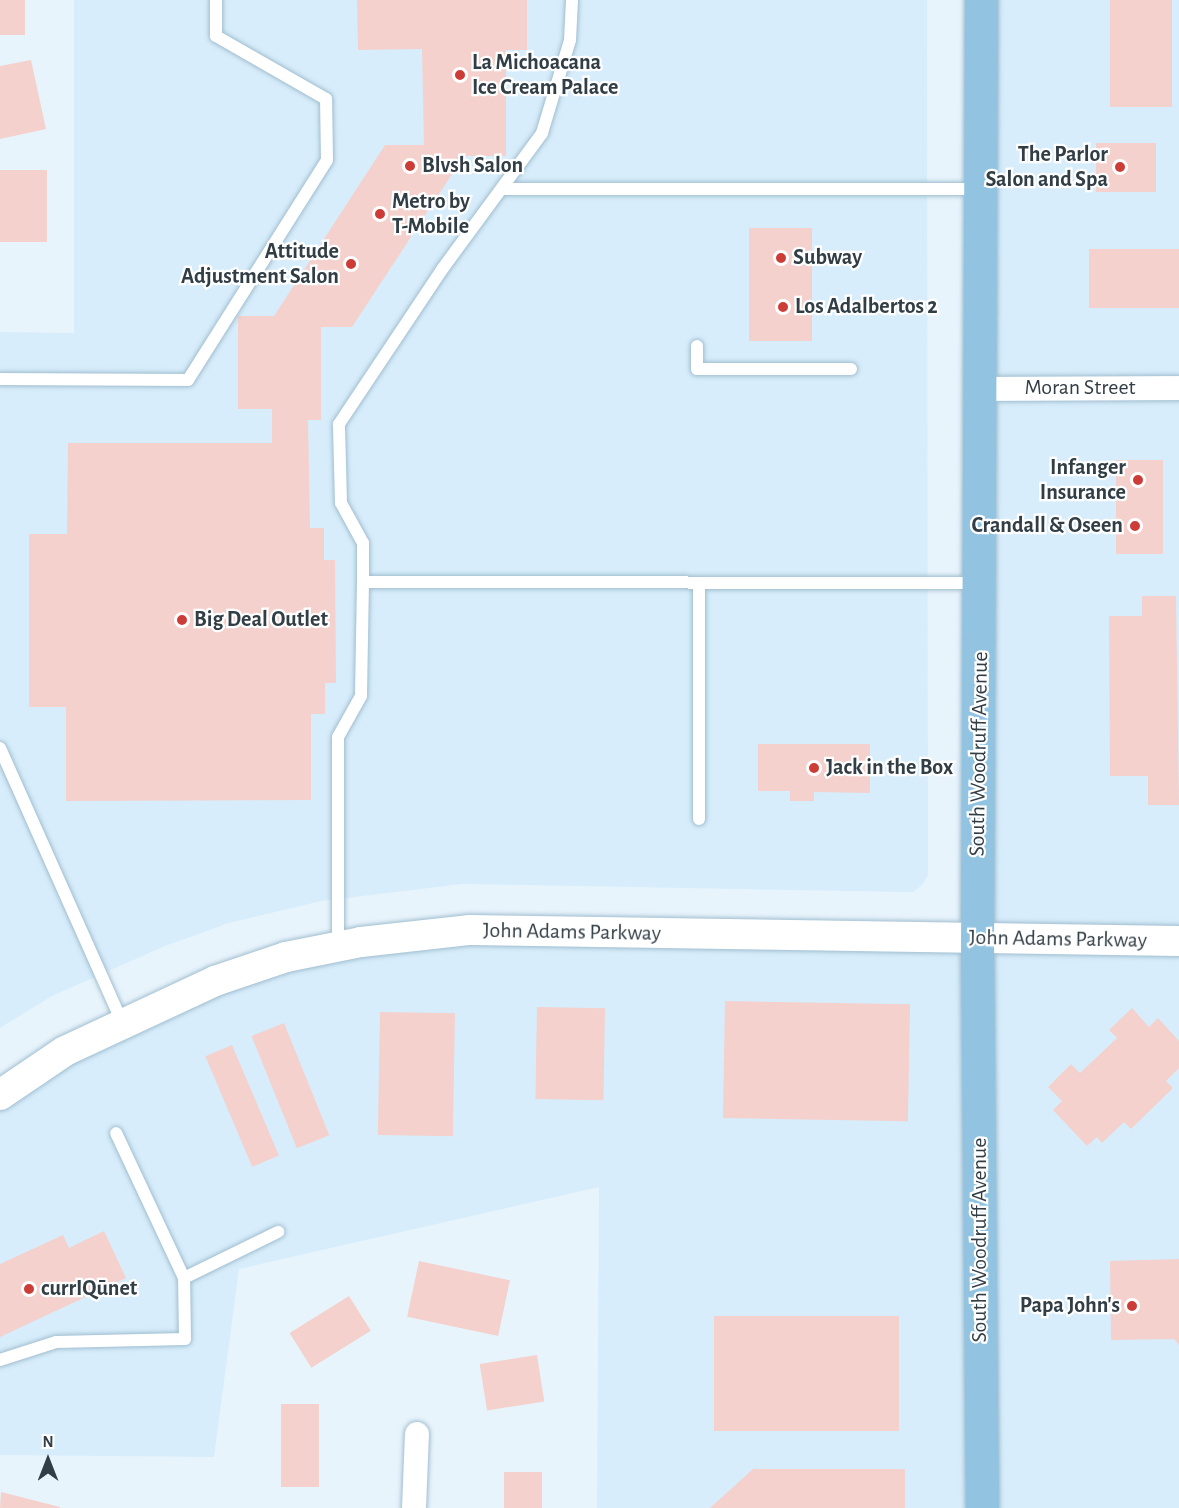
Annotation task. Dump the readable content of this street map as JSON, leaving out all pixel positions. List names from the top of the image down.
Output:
{
  "streets": {
    "main road": ["South Woodruff Avenue"],
    "street": ["Moran Street", "John Adams Parkway"]
  },
  "crossings": [
    ["Moran Street", "South Woodruff Avenue"],
    ["South Woodruff Avenue", "John Adams Parkway"]
  ],
  "places": [
    "La Michoacana Ice Cream Palace",
    "Blvsh Salon",
    "The Parlor Salon and Spa",
    "Metro by T-Mobile",
    "Subway",
    "Attitude Adjustment Salon",
    "Los Adalbertos 2",
    "Infanger Insurance",
    "Crandall & Oseen",
    "Big Deal Outlet",
    "Jack in the Box",
    "currIQūnet",
    "Papa John's"
  ],
  "north": "top"
}
